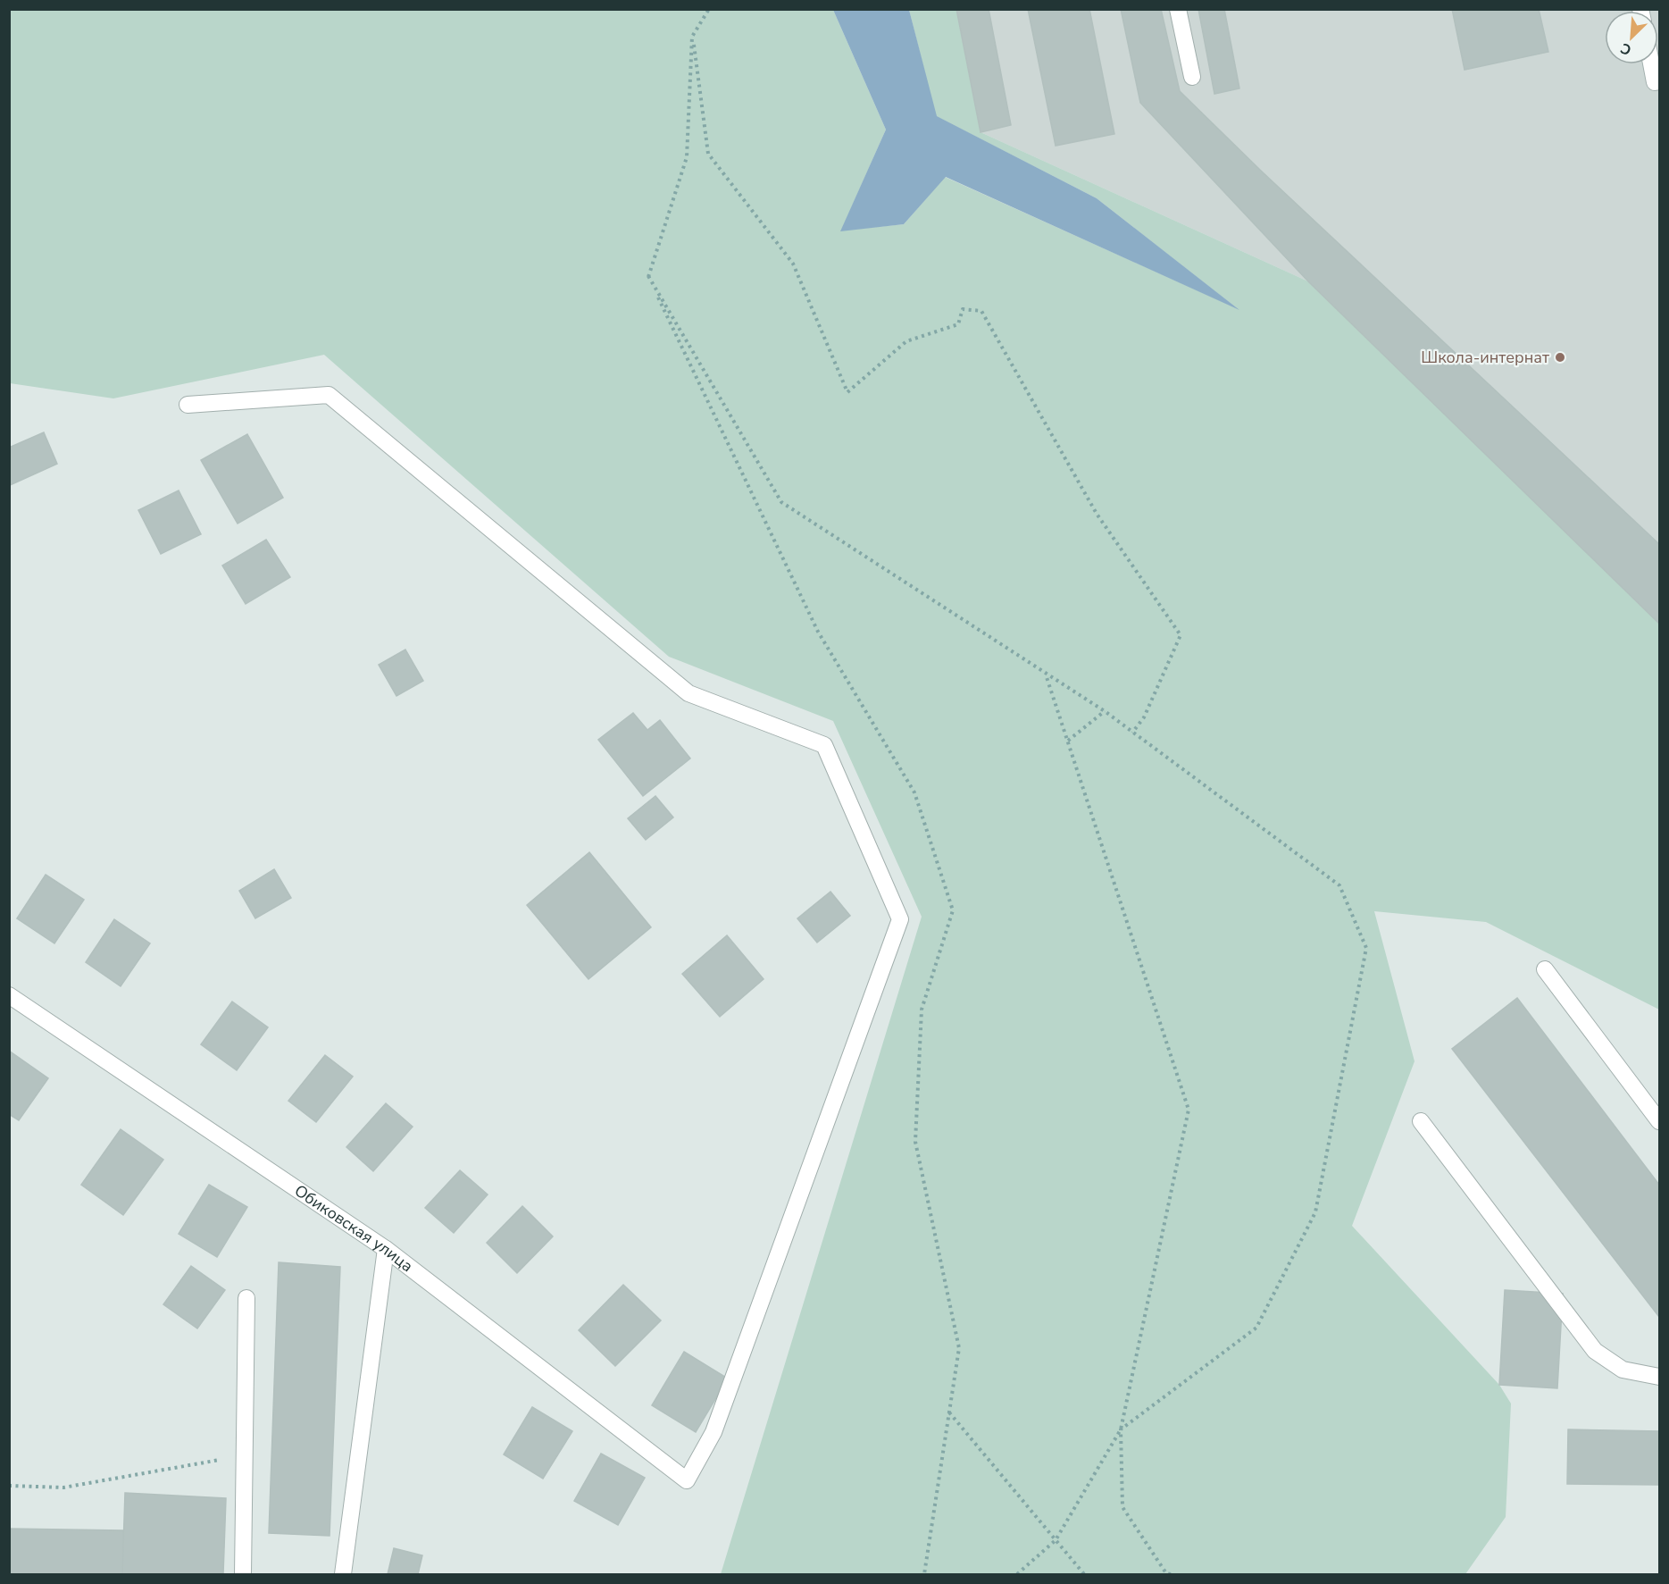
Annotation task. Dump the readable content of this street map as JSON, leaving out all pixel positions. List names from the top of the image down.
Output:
{
  "streets": {
    "street": ["Обиковская улица"]
  },
  "places": ["Школа-интернат"],
  "north": "bottom left"
}
